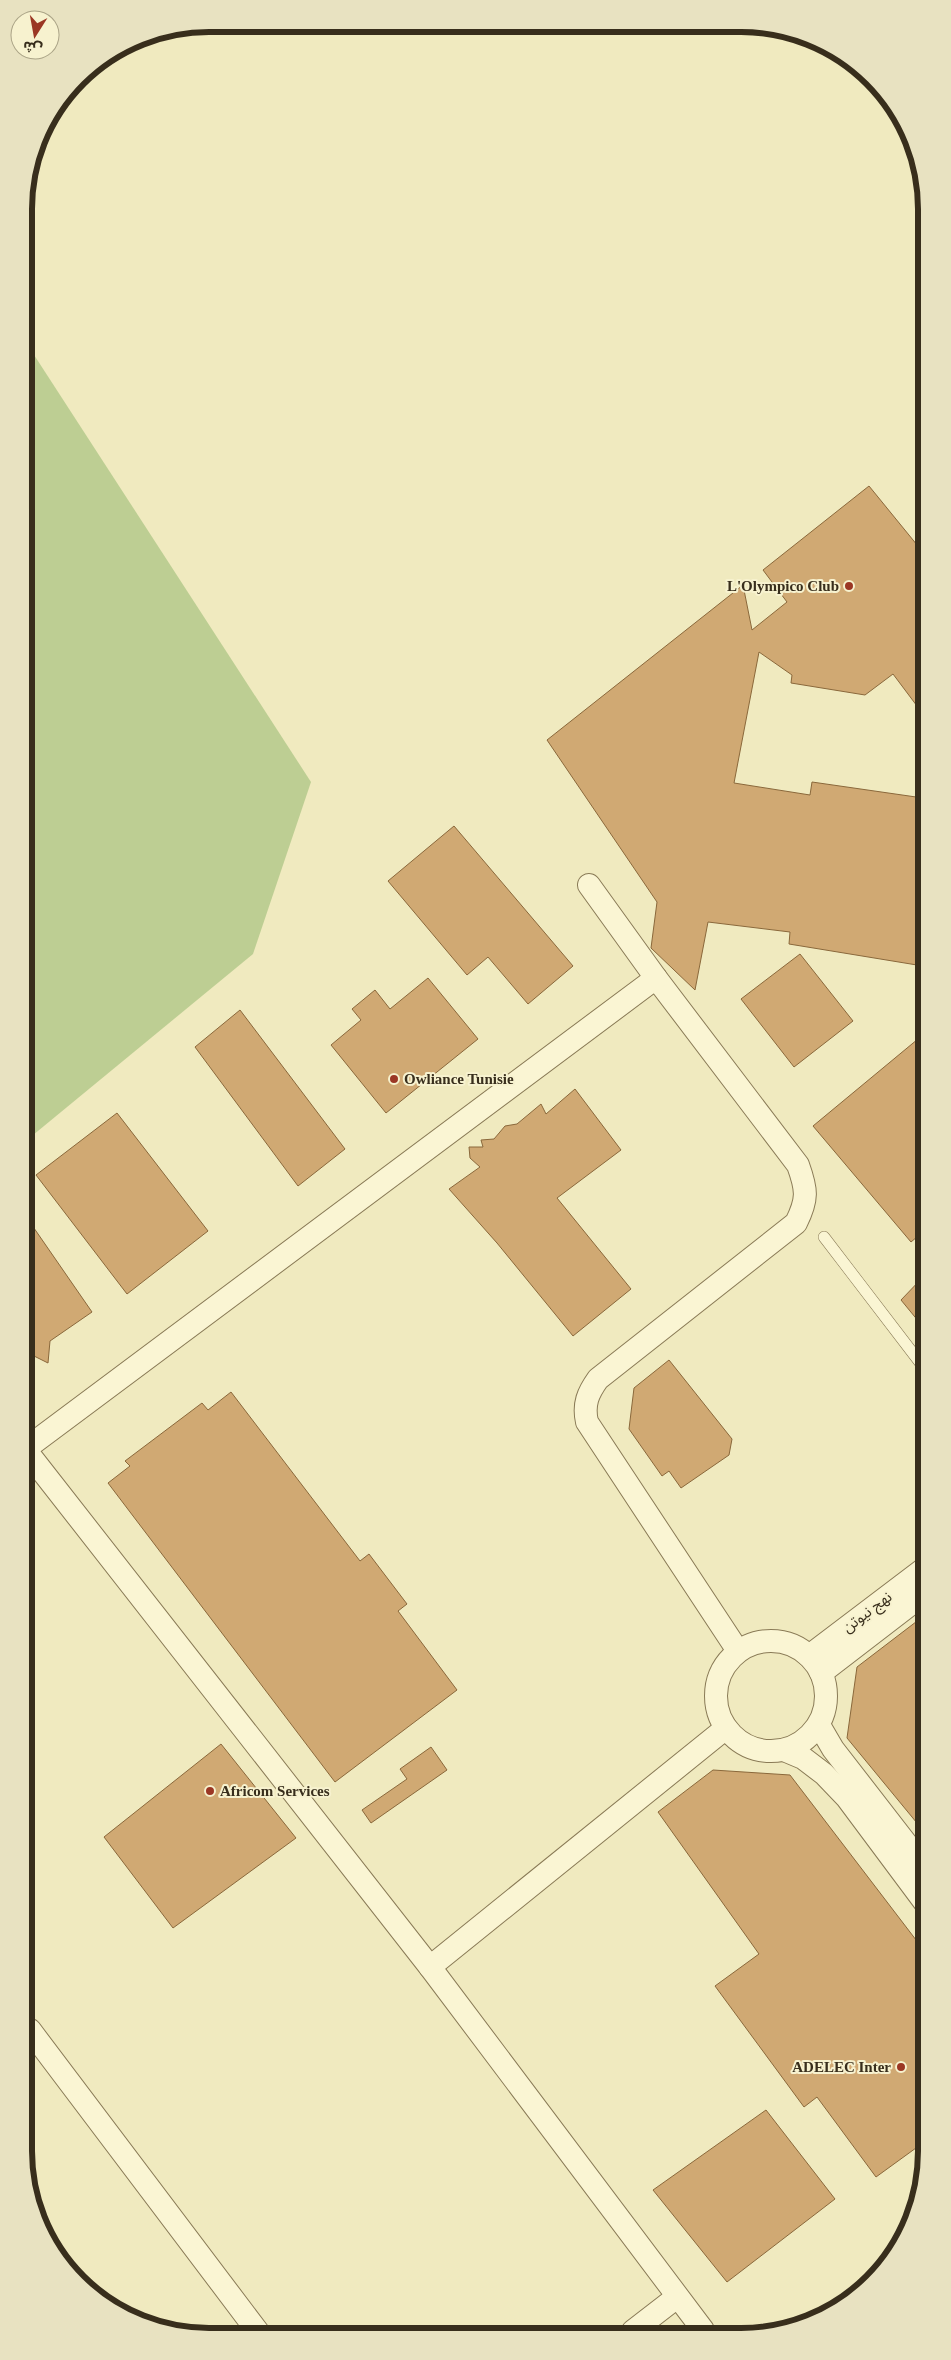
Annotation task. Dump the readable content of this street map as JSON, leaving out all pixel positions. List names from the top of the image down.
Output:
{
  "streets": {
    "street": ["نهج نيوتن"]
  },
  "places": [
    "L'Olympico Club",
    "Owliance Tunisie",
    "Africom Services",
    "ADELEC Inter"
  ],
  "north": "bottom"
}
